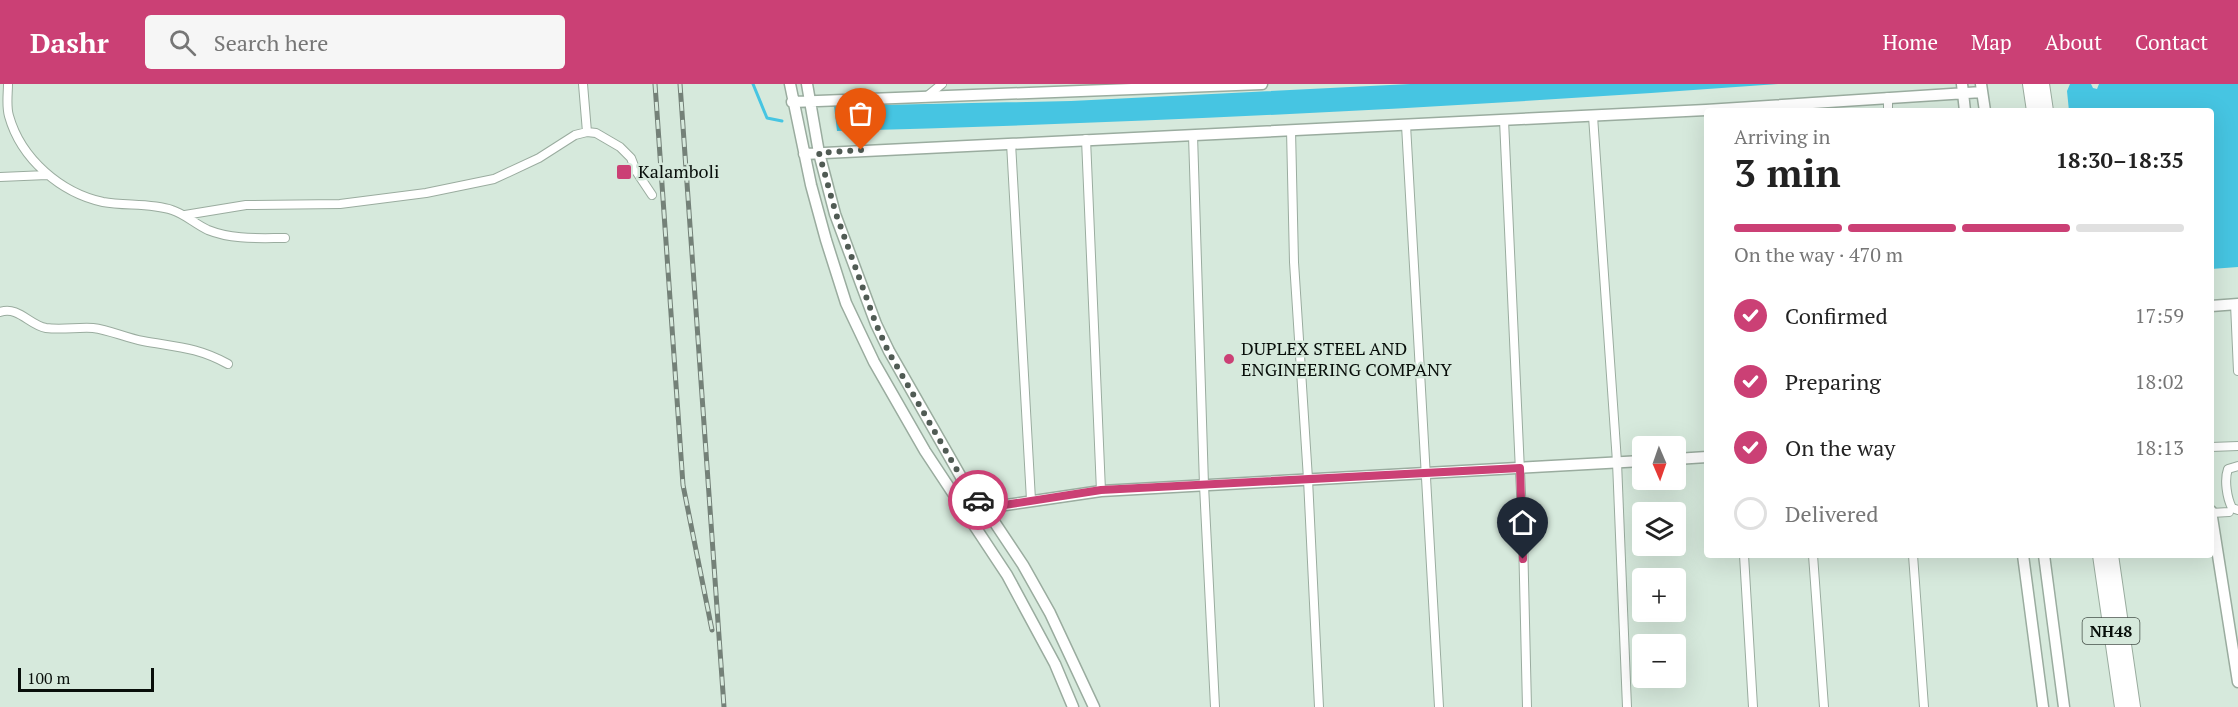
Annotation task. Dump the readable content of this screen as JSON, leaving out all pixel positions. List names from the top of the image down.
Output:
{
  "streets": {
    "highway": ["NH48"]
  },
  "places": {
    "transit": ["Kalamboli"],
    "other": ["DUPLEX STEEL AND ENGINEERING COMPANY"]
  },
  "scale_bar": "100 m",
  "north": "bottom",
  "page": {
    "header": "Dashr",
    "search": "Search here",
    "nav": [
      "Home",
      "Map",
      "About",
      "Contact"
    ],
    "heading": ["3 min", "Arriving in", "18:30–18:35"],
    "bar": "On the way · 470 m",
    "list": [
      ["Confirmed", "17:59"],
      ["Preparing", "18:02"],
      ["On the way", "18:13"],
      "Delivered"
    ],
    "map_buttons": ["+", "−"],
    "scale": "100 m"
  }
}
